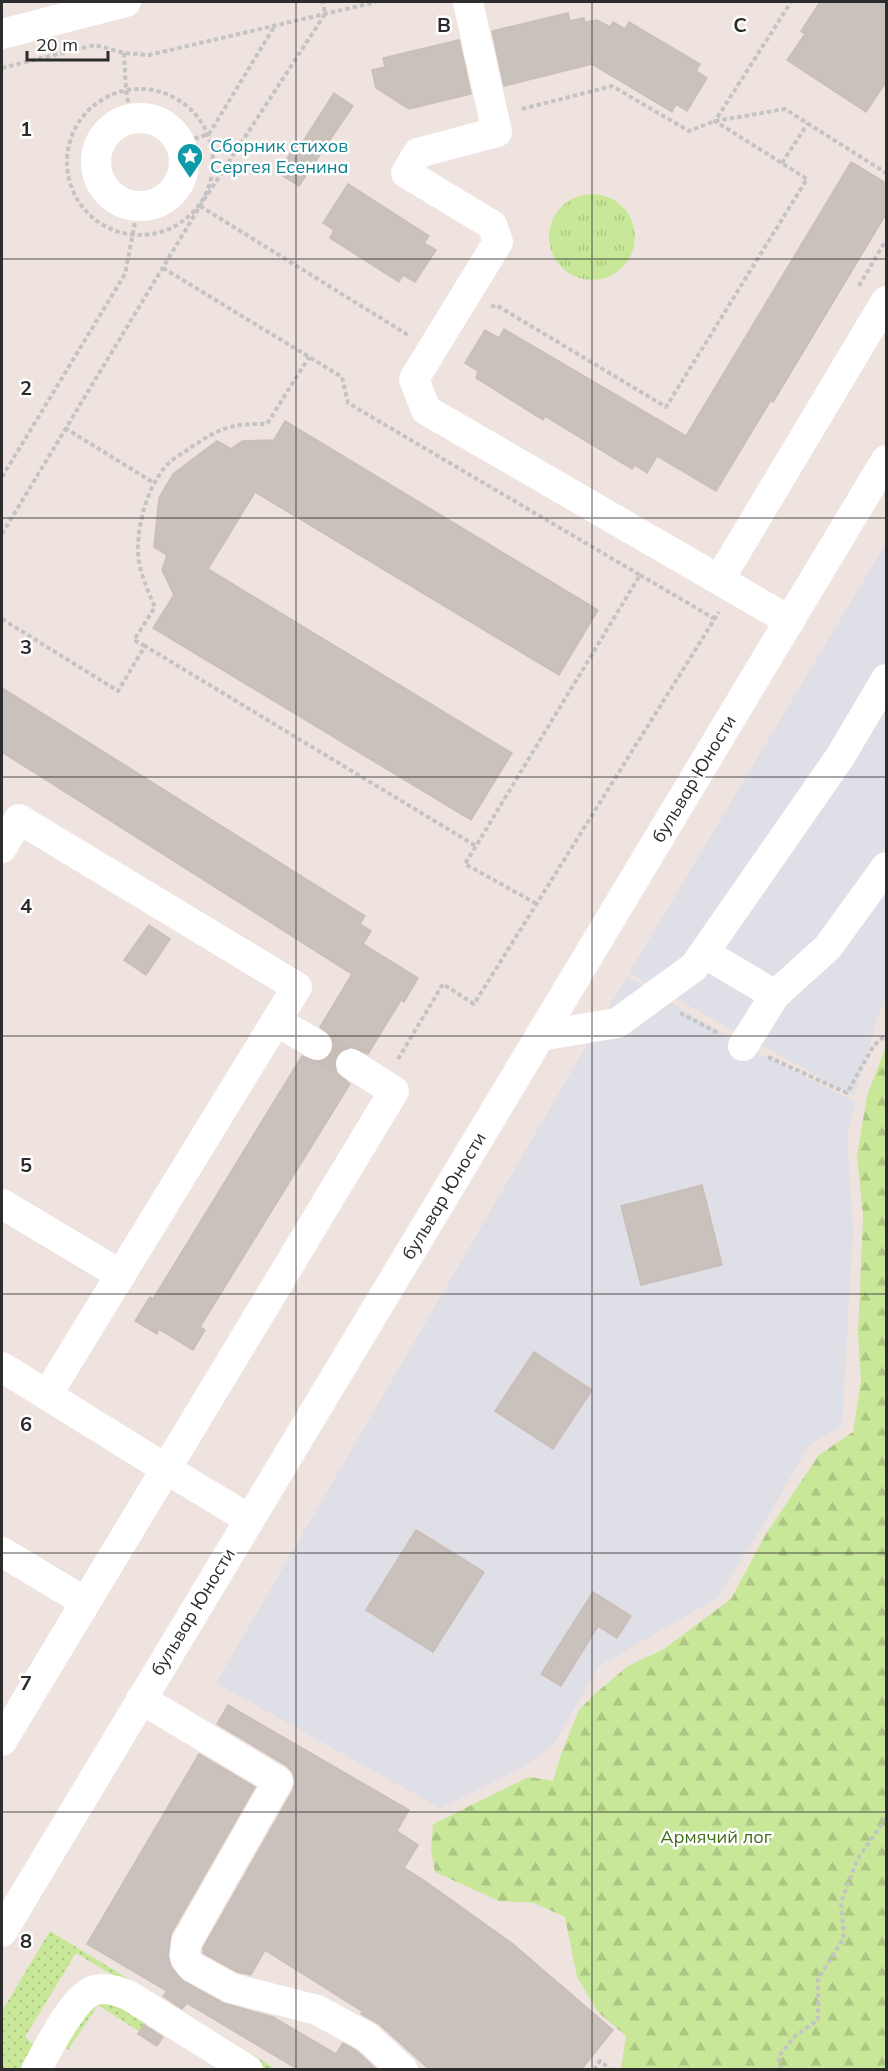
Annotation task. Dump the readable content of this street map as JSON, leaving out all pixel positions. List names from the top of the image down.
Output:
{
  "streets": {
    "street": ["бульвар Юности"]
  },
  "parks": ["Армячий лог"],
  "places": {
    "place": ["Сборник стихов Сергея Есенина"]
  },
  "scale_bar": "20 m",
  "grid": {
    "columns": ["B", "C"],
    "rows": [
      "1",
      "2",
      "3",
      "4",
      "5",
      "6",
      "7",
      "8"
    ]
  }
}
